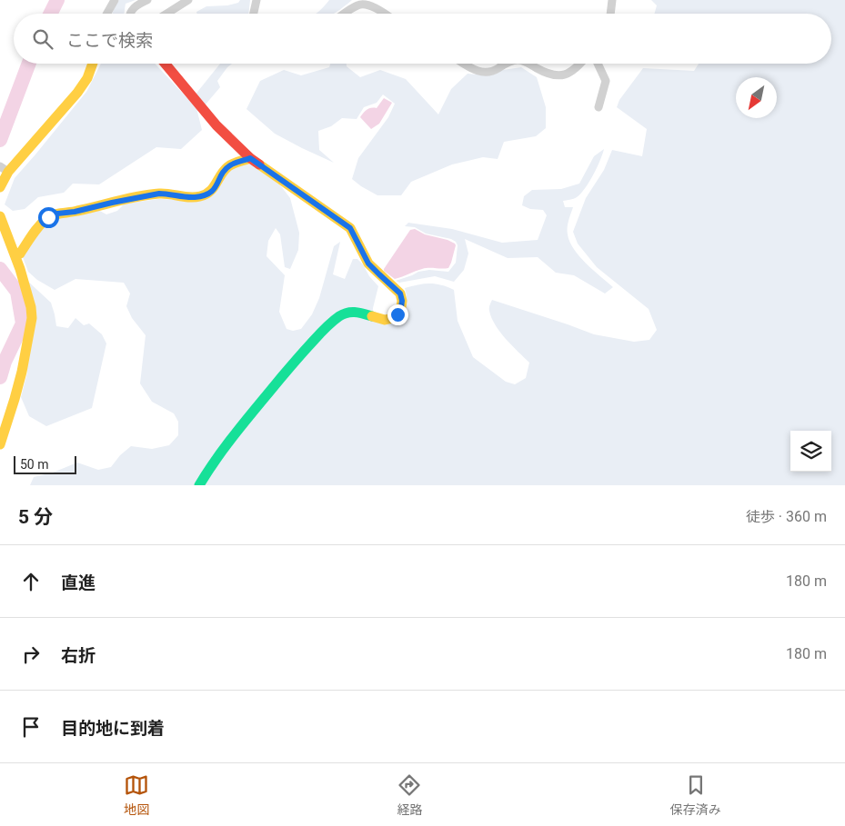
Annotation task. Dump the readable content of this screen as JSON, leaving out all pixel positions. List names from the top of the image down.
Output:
{
  "scale_bar": "50 m",
  "north": "bottom left",
  "page": {
    "search": "ここで検索",
    "scale": "50 m",
    "heading": ["5 分", "徒歩 · 360 m"],
    "list": [
      ["直進", "180 m"],
      ["右折", "180 m"],
      "目的地に到着"
    ],
    "nav": ["地図", "経路", "保存済み"]
  }
}
